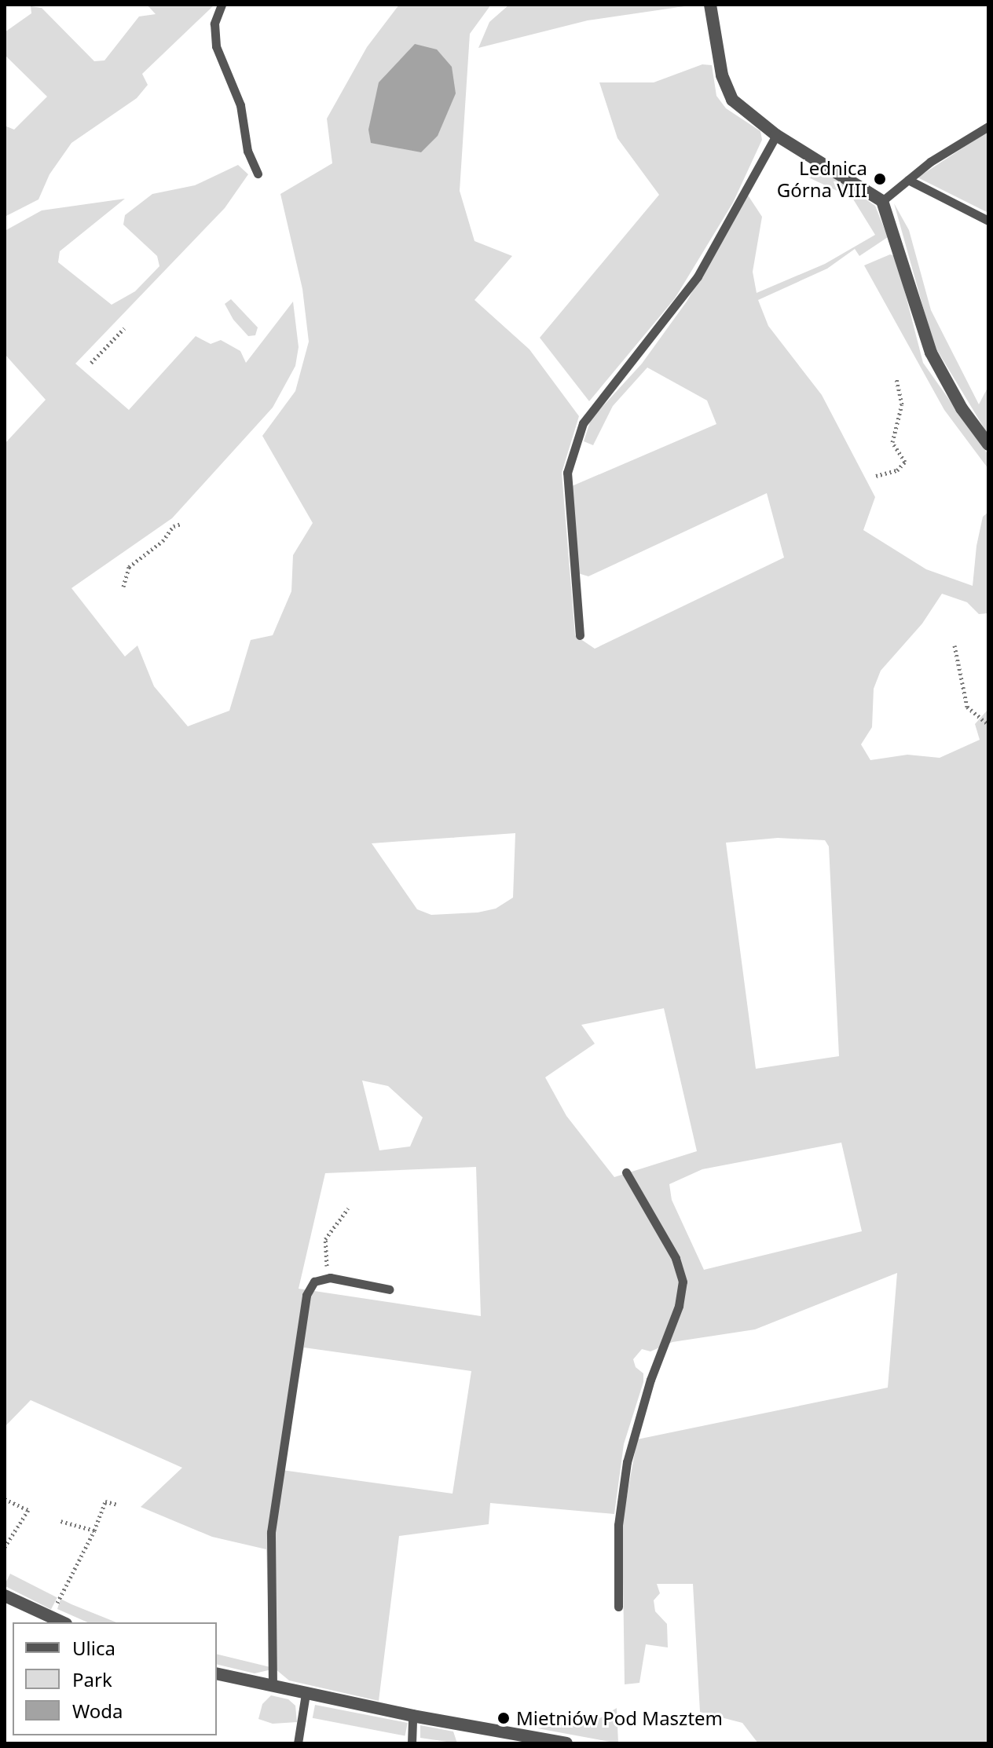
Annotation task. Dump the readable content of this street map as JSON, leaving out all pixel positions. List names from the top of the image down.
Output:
{
  "places": ["Lednica Górna VIII", "Mietniów Pod Masztem"],
  "legend": ["Ulica", "Park", "Woda"]
}
